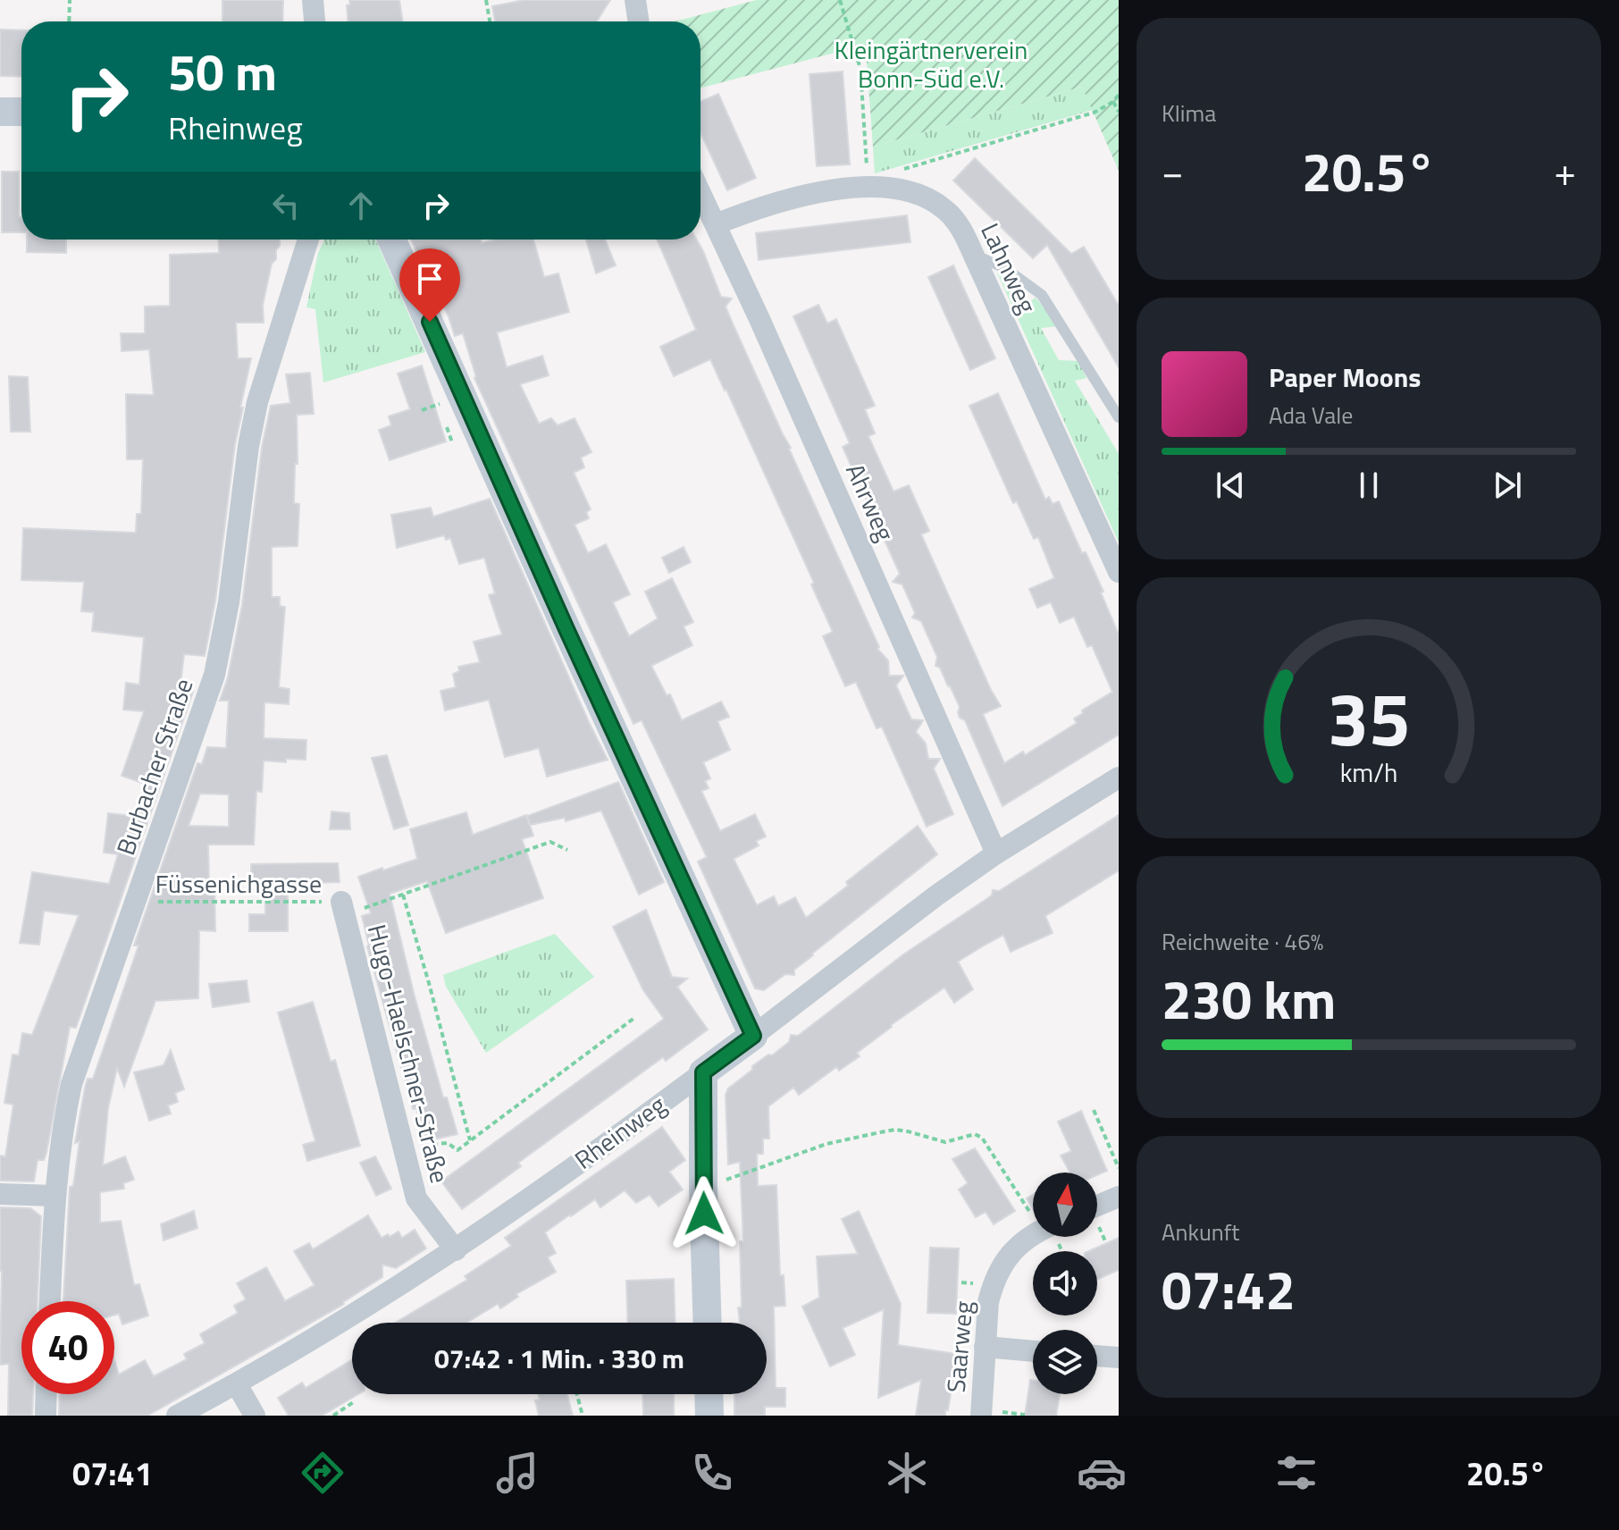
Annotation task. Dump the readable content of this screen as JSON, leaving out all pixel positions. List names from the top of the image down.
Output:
{
  "streets": {
    "street": [
      "Lahnweg",
      "Ahrweg",
      "Burbacher Straße",
      "Hugo-Haelschner-Straße",
      "Rheinweg",
      "Saarweg"
    ],
    "path": ["Füssenichgasse"]
  },
  "crossings": [
    ["Lahnweg", "Ahrweg"],
    ["Ahrweg", "Rheinweg"],
    ["Burbacher Straße", "Füssenichgasse"],
    ["Füssenichgasse", "Hugo-Haelschner-Straße"],
    ["Hugo-Haelschner-Straße", "Rheinweg"]
  ],
  "parks": ["Kleingärtnerverein Bonn-Süd e.V."],
  "north": "top",
  "page": {
    "tile": [
      "Klima",
      ["Reichweite · 46%", "230 km"],
      ["Ankunft", "07:42"]
    ],
    "turn": ["50 m", "Rheinweg"],
    "heat": ["−", "20.5°", "+"],
    "song": ["Paper Moons", "Ada Vale"],
    "limit": "40",
    "trip": "07:42 · 1 Min. · 330 m",
    "tabs": ["07:41", "20.5°"],
    "gauge": ["35", "km/h"]
  }
}
